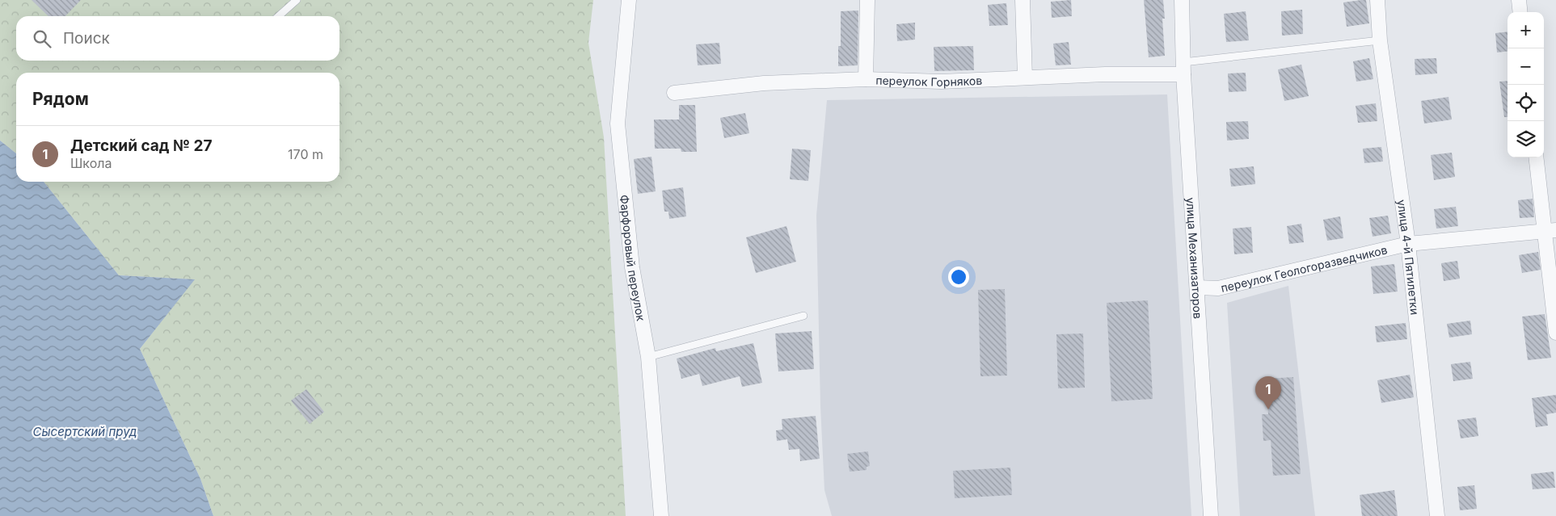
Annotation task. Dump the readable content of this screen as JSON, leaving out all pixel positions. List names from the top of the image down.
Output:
{
  "streets": {
    "street": [
      "переулок Горняков",
      "улица 4-й Пятилетки",
      "Фарфоровый переулок",
      "улица Механизаторов",
      "переулок Геологоразведчиков"
    ]
  },
  "crossings": [
    ["переулок Горняков", "улица Механизаторов"],
    ["улица 4-й Пятилетки", "переулок Геологоразведчиков"],
    ["улица Механизаторов", "переулок Геологоразведчиков"]
  ],
  "water": ["Сысертский пруд"],
  "page": {
    "map_buttons": ["+", "−"],
    "search": "Поиск",
    "heading": "Рядом",
    "list": [
      {
        "mark": "1",
        "name": "Детский сад № 27",
        "note": "Школа",
        "value": "170 m"
      }
    ],
    "pins": "1"
  }
}
